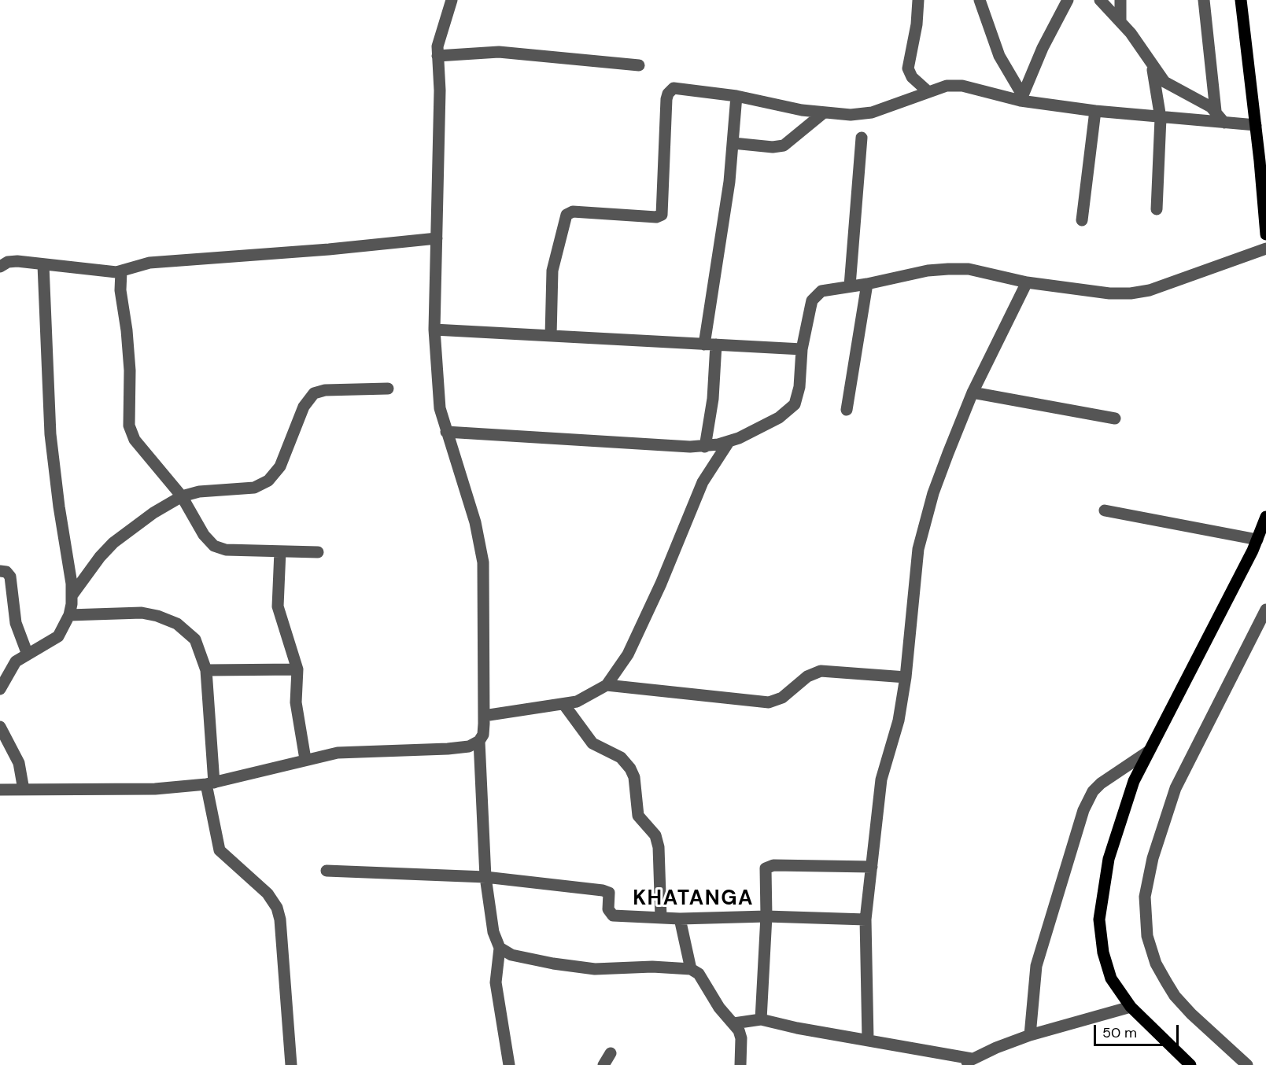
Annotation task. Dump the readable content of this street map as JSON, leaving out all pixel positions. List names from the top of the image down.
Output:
{
  "districts": ["KHATANGA"],
  "scale_bar": "50 m"
}
